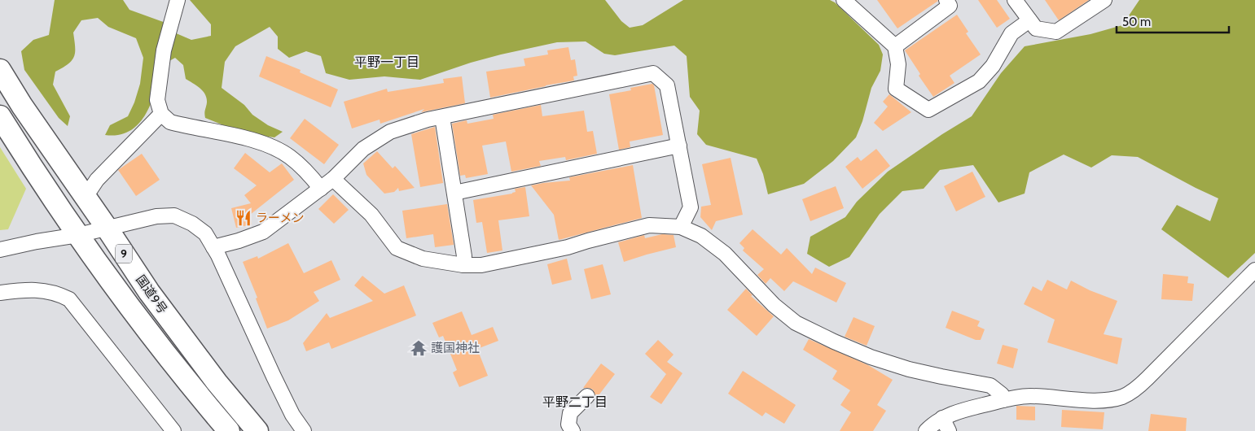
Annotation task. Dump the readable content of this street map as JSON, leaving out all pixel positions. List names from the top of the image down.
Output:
{
  "streets": {
    "highway": ["9", "国道9号"]
  },
  "districts": ["平野一丁目", "平野二丁目"],
  "places": {
    "restaurant": ["ラーメン"],
    "temple": ["護国神社"]
  },
  "scale_bar": "50 m"
}
